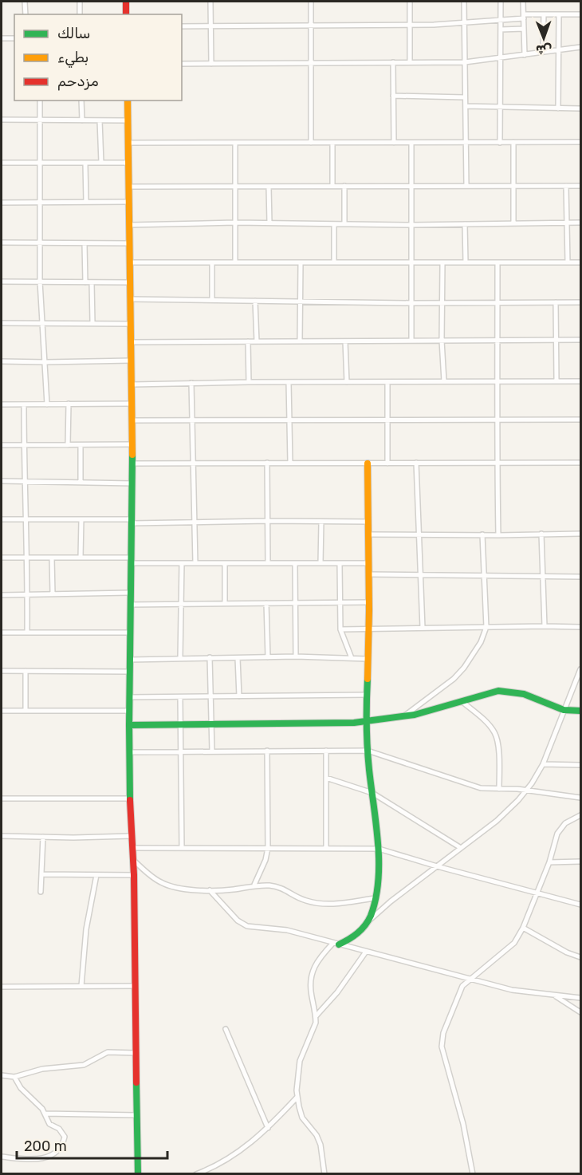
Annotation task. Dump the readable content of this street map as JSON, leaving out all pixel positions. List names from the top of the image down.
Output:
{
  "legend": ["سالك", "بطيء", "مزدحم"],
  "scale_bar": "200 m",
  "north": "bottom"
}
